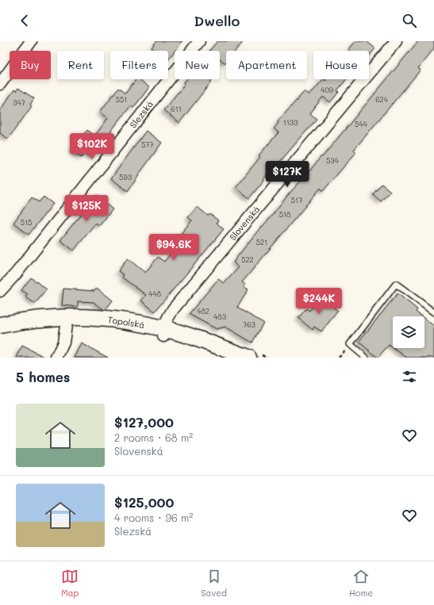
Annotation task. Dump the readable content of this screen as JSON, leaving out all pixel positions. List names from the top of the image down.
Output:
{
  "streets": {
    "street": ["Slezská", "Slovenská", "Topolská"]
  },
  "crossings": [
    ["Slovenská", "Topolská"]
  ],
  "house_numbers": [
    "409",
    "551",
    "624",
    "347",
    "611",
    "1133",
    "544",
    "577",
    "534",
    "593",
    "517",
    "518",
    "515",
    "521",
    "522",
    "448",
    "482",
    "483",
    "763"
  ],
  "page": {
    "header": "Dwello",
    "chip": [
      "Buy",
      "Rent",
      "Filters",
      "New",
      "Apartment",
      "House"
    ],
    "price": [
      "$102K",
      "$127K",
      "$125K",
      "$94.6K",
      "$244K"
    ],
    "heading": "5 homes",
    "list": [
      {
        "name": "$127,000",
        "note": "2 rooms · 68 m² · Slovenská"
      },
      {
        "name": "$125,000",
        "note": "4 rooms · 96 m² · Slezská"
      }
    ],
    "tabs": ["Map", "Saved", "Home"]
  }
}
